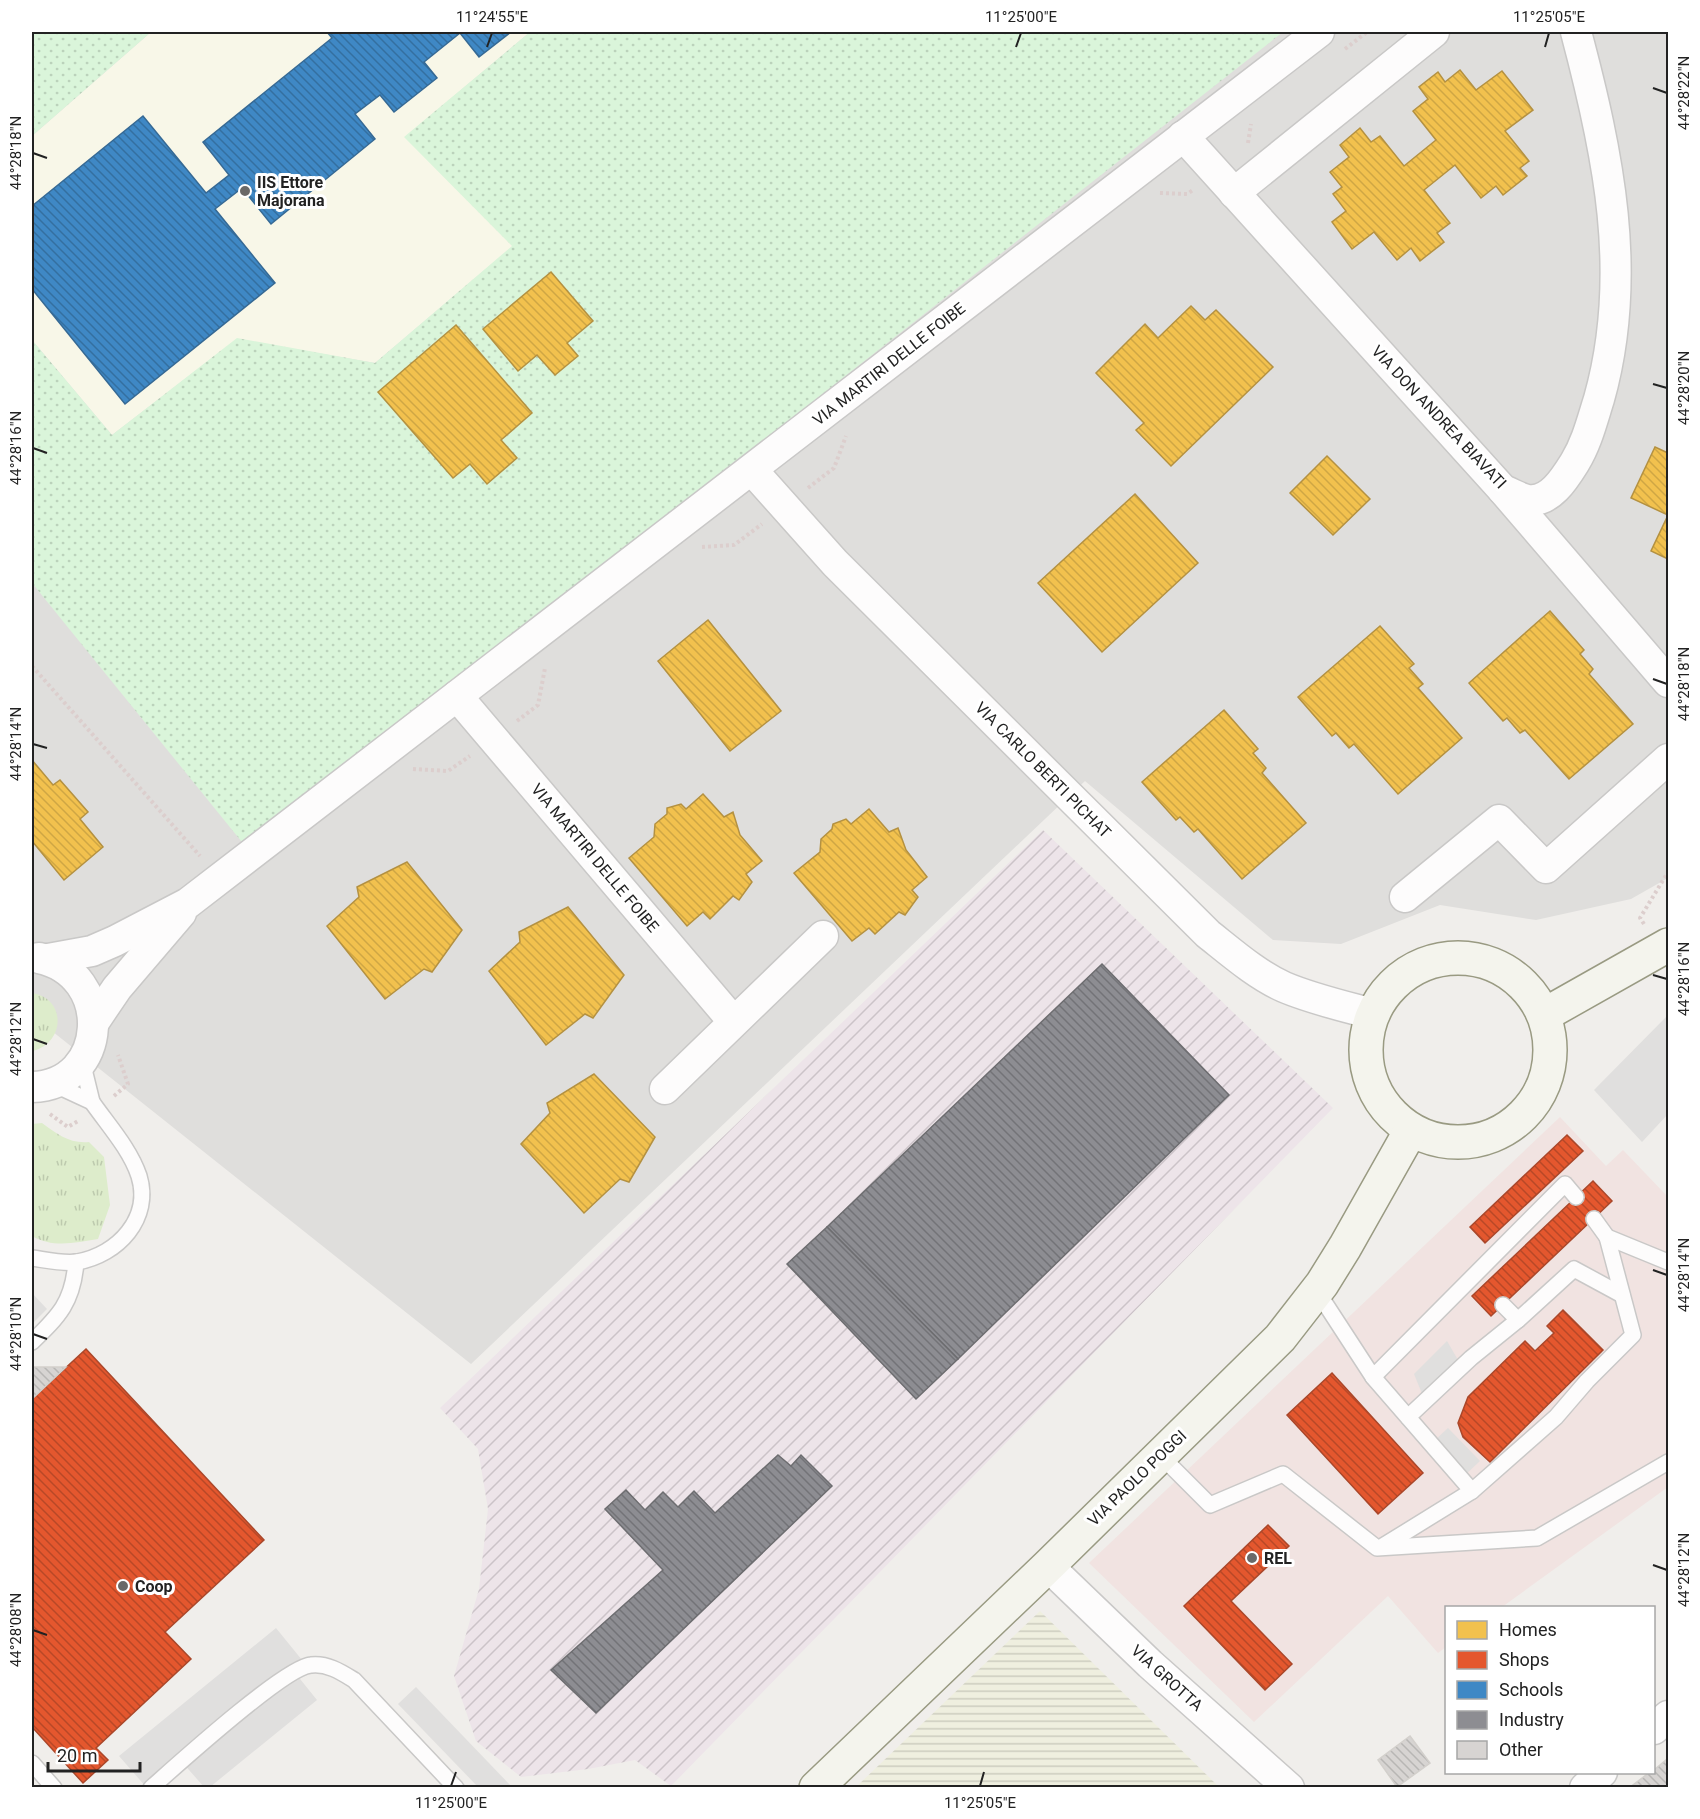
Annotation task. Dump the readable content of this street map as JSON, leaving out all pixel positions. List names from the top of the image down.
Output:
{
  "streets": {
    "main road": ["VIA PAOLO POGGI"],
    "street": [
      "VIA MARTIRI DELLE FOIBE",
      "VIA DON ANDREA BIAVATI",
      "VIA CARLO BERTI PICHAT",
      "VIA GROTTA"
    ]
  },
  "crossings": [
    ["VIA MARTIRI DELLE FOIBE", "VIA DON ANDREA BIAVATI"],
    ["VIA MARTIRI DELLE FOIBE", "VIA CARLO BERTI PICHAT"],
    ["VIA CARLO BERTI PICHAT", "VIA PAOLO POGGI"],
    ["VIA PAOLO POGGI", "VIA GROTTA"]
  ],
  "places": ["IIS Ettore Majorana", "REL", "Coop"],
  "legend": [
    "Homes",
    "Shops",
    "Schools",
    "Industry",
    "Other"
  ],
  "scale_bar": "20 m",
  "coordinates": [
    "11°24'55\"E",
    "11°25'00\"E",
    "11°25'05\"E",
    "44°28'22\"N",
    "44°28'18\"N",
    "44°28'20\"N",
    "44°28'16\"N",
    "44°28'14\"N",
    "44°28'12\"N",
    "44°28'10\"N",
    "44°28'08\"N"
  ]
}
